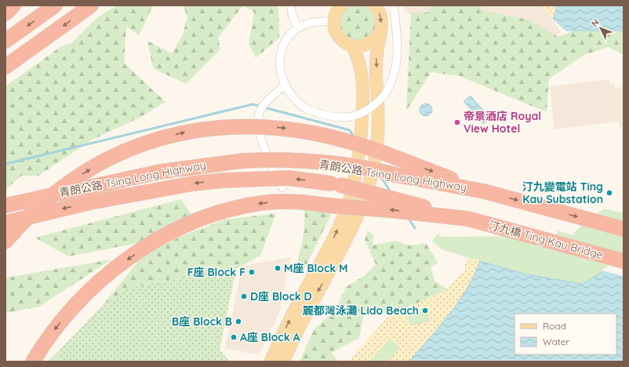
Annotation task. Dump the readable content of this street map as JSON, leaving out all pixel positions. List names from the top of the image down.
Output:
{
  "streets": {
    "highway": ["青朗公路 Tsing Long Highway", "汀九橋 Ting Kau Bridge"]
  },
  "crossings": [
    ["青朗公路 Tsing Long Highway", "汀九橋 Ting Kau Bridge"]
  ],
  "places": [
    "帝景酒店 Royal View Hotel",
    "汀九變電站 Ting Kau Substation",
    "M座 Block M",
    "F座 Block F",
    "D座 Block D",
    "麗都灣泳灘 Lido Beach",
    "B座 Block B",
    "A座 Block A"
  ],
  "legend": ["Road", "Water"],
  "north": "top left"
}
